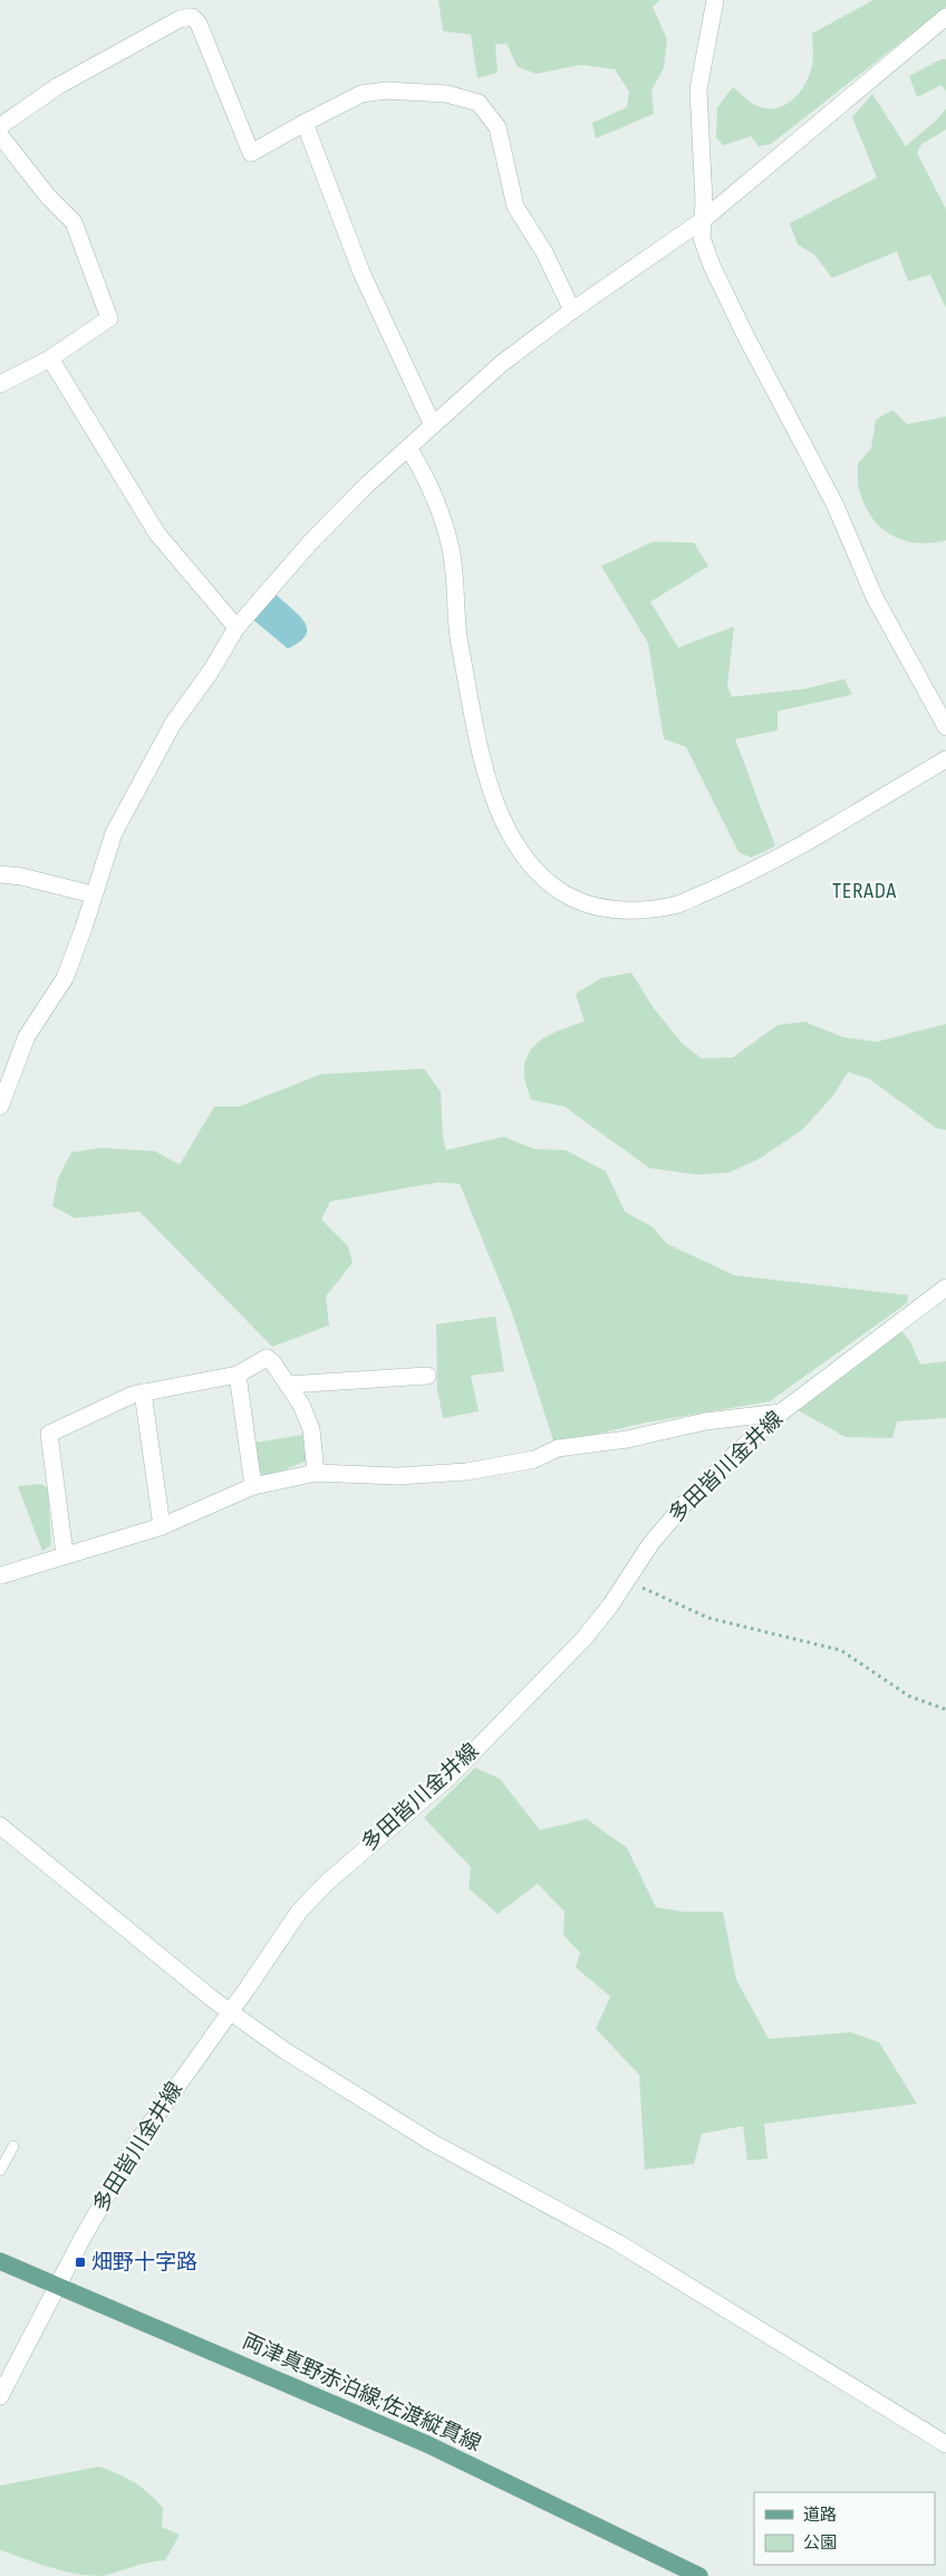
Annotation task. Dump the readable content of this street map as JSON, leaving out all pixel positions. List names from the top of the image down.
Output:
{
  "streets": {
    "main road": ["両津真野赤泊線;佐渡縦貫線"],
    "street": ["多田皆川金井線"]
  },
  "crossings": [
    ["多田皆川金井線", "両津真野赤泊線;佐渡縦貫線"]
  ],
  "districts": ["TERADA"],
  "places": {
    "transit": ["畑野十字路"]
  },
  "legend": ["道路", "公園"]
}
